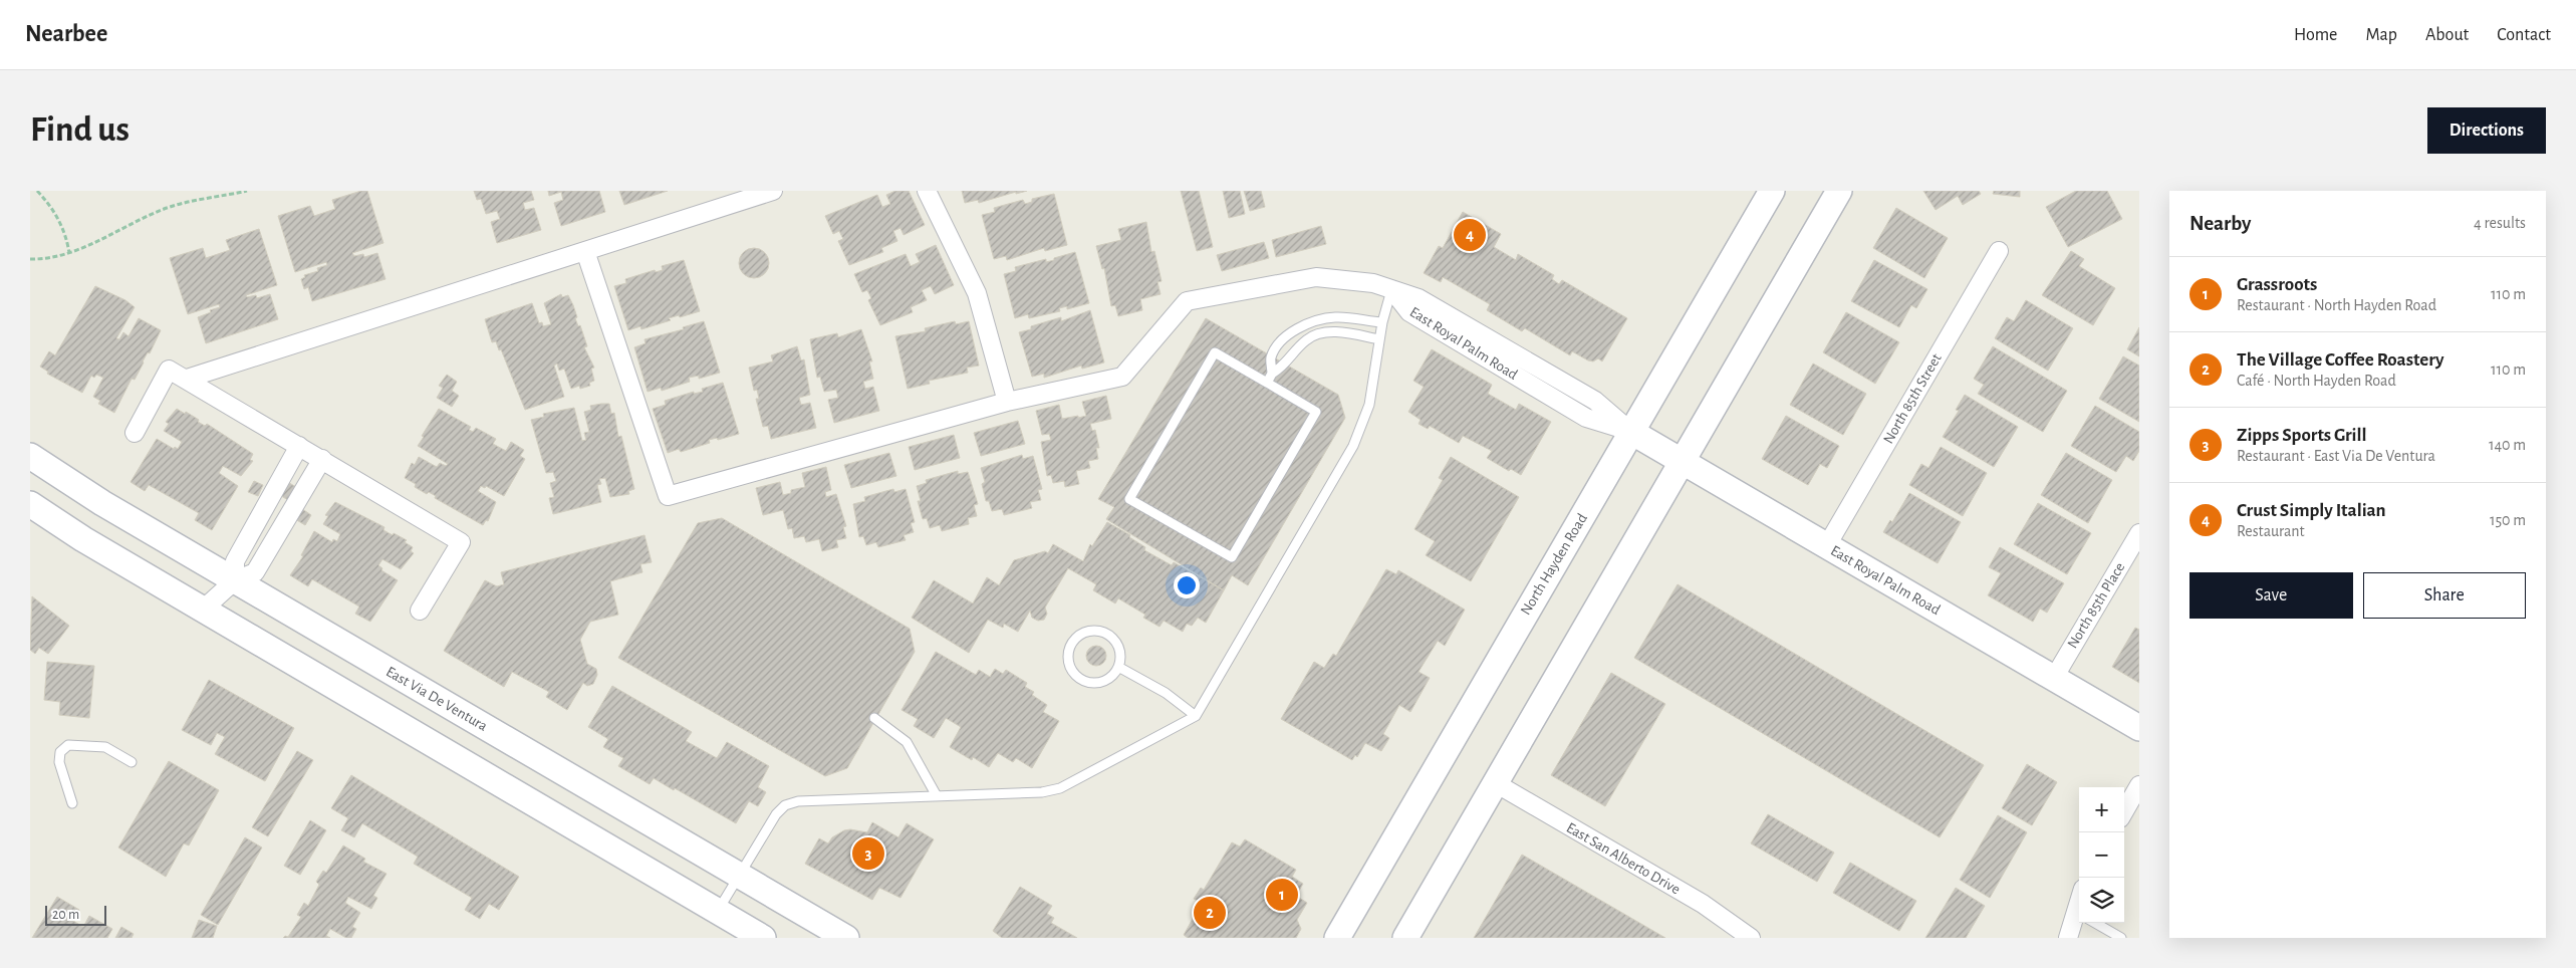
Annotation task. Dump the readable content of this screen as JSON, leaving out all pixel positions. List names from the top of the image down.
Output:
{
  "streets": {
    "main road": ["East Royal Palm Road", "North Hayden Road", "East Via De Ventura"],
    "street": ["North 85th Street", "North 85th Place", "East San Alberto Drive"]
  },
  "crossings": [
    ["East Royal Palm Road", "North 85th Street"],
    ["East Royal Palm Road", "North Hayden Road"],
    ["East Royal Palm Road", "North 85th Place"]
  ],
  "scale_bar": "20 m",
  "page": {
    "header": "Nearbee",
    "nav": [
      "Home",
      "Map",
      "About",
      "Contact"
    ],
    "buttons": [
      "Directions",
      ["Save", "Share"]
    ],
    "title": "Find us",
    "heading": ["Nearby", "4 results"],
    "pins": [
      "4",
      "3",
      "1",
      "2"
    ],
    "list": [
      {
        "mark": "1",
        "name": "Grassroots",
        "note": "Restaurant · North Hayden Road",
        "value": "110 m"
      },
      {
        "mark": "2",
        "name": "The Village Coffee Roastery",
        "note": "Café · North Hayden Road",
        "value": "110 m"
      },
      {
        "mark": "3",
        "name": "Zipps Sports Grill",
        "note": "Restaurant · East Via De Ventura",
        "value": "140 m"
      },
      {
        "mark": "4",
        "name": "Crust Simply Italian",
        "note": "Restaurant",
        "value": "150 m"
      }
    ],
    "map_buttons": ["+", "−"],
    "scale": "20 m"
  }
}
